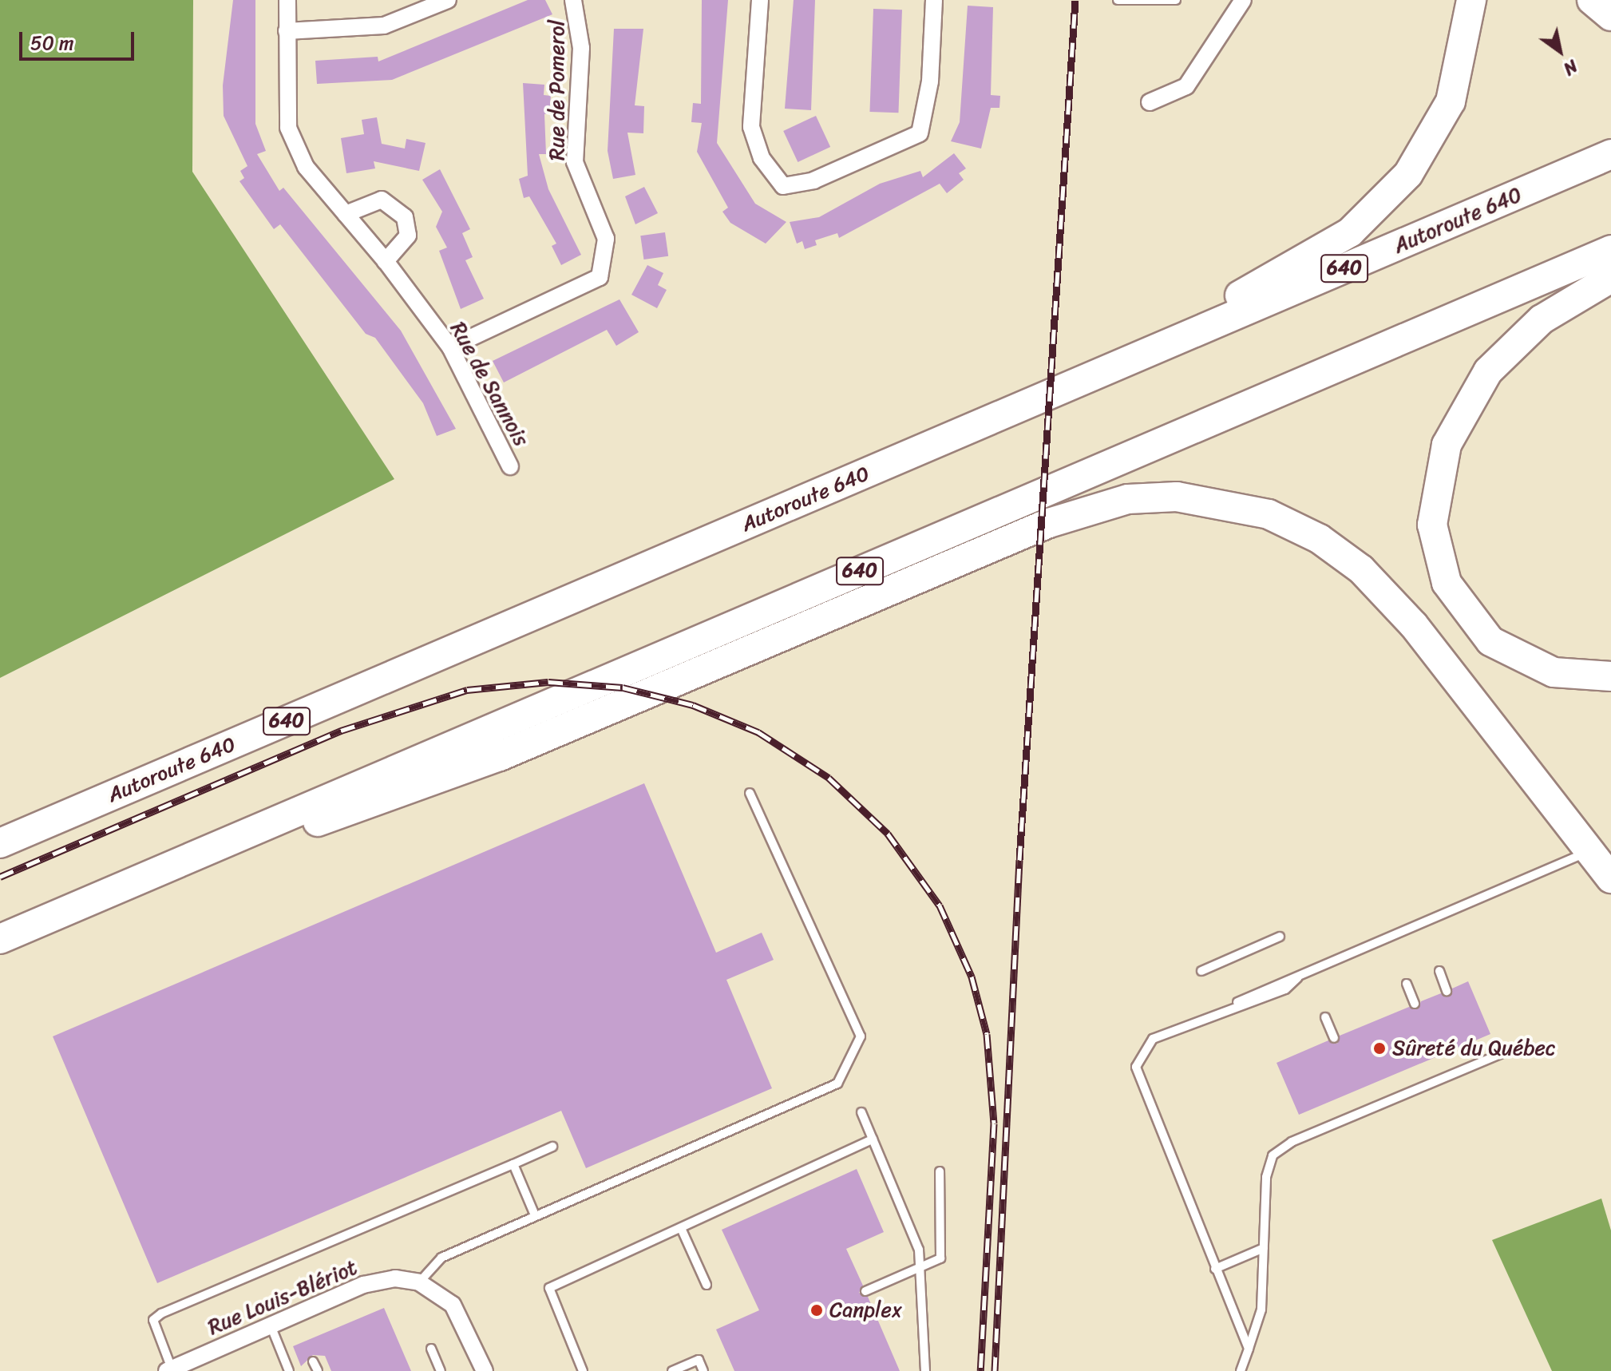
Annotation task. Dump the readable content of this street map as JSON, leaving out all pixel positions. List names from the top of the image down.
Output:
{
  "streets": {
    "highway": ["Autoroute 640", "640"],
    "street": ["Rue de Pomerol", "Rue de Sannois", "Rue Louis-Blériot"]
  },
  "crossings": [
    ["Rue de Pomerol", "Rue de Sannois"]
  ],
  "places": ["Sûreté du Québec", "Canplex"],
  "scale_bar": "50 m",
  "north": "bottom right"
}
